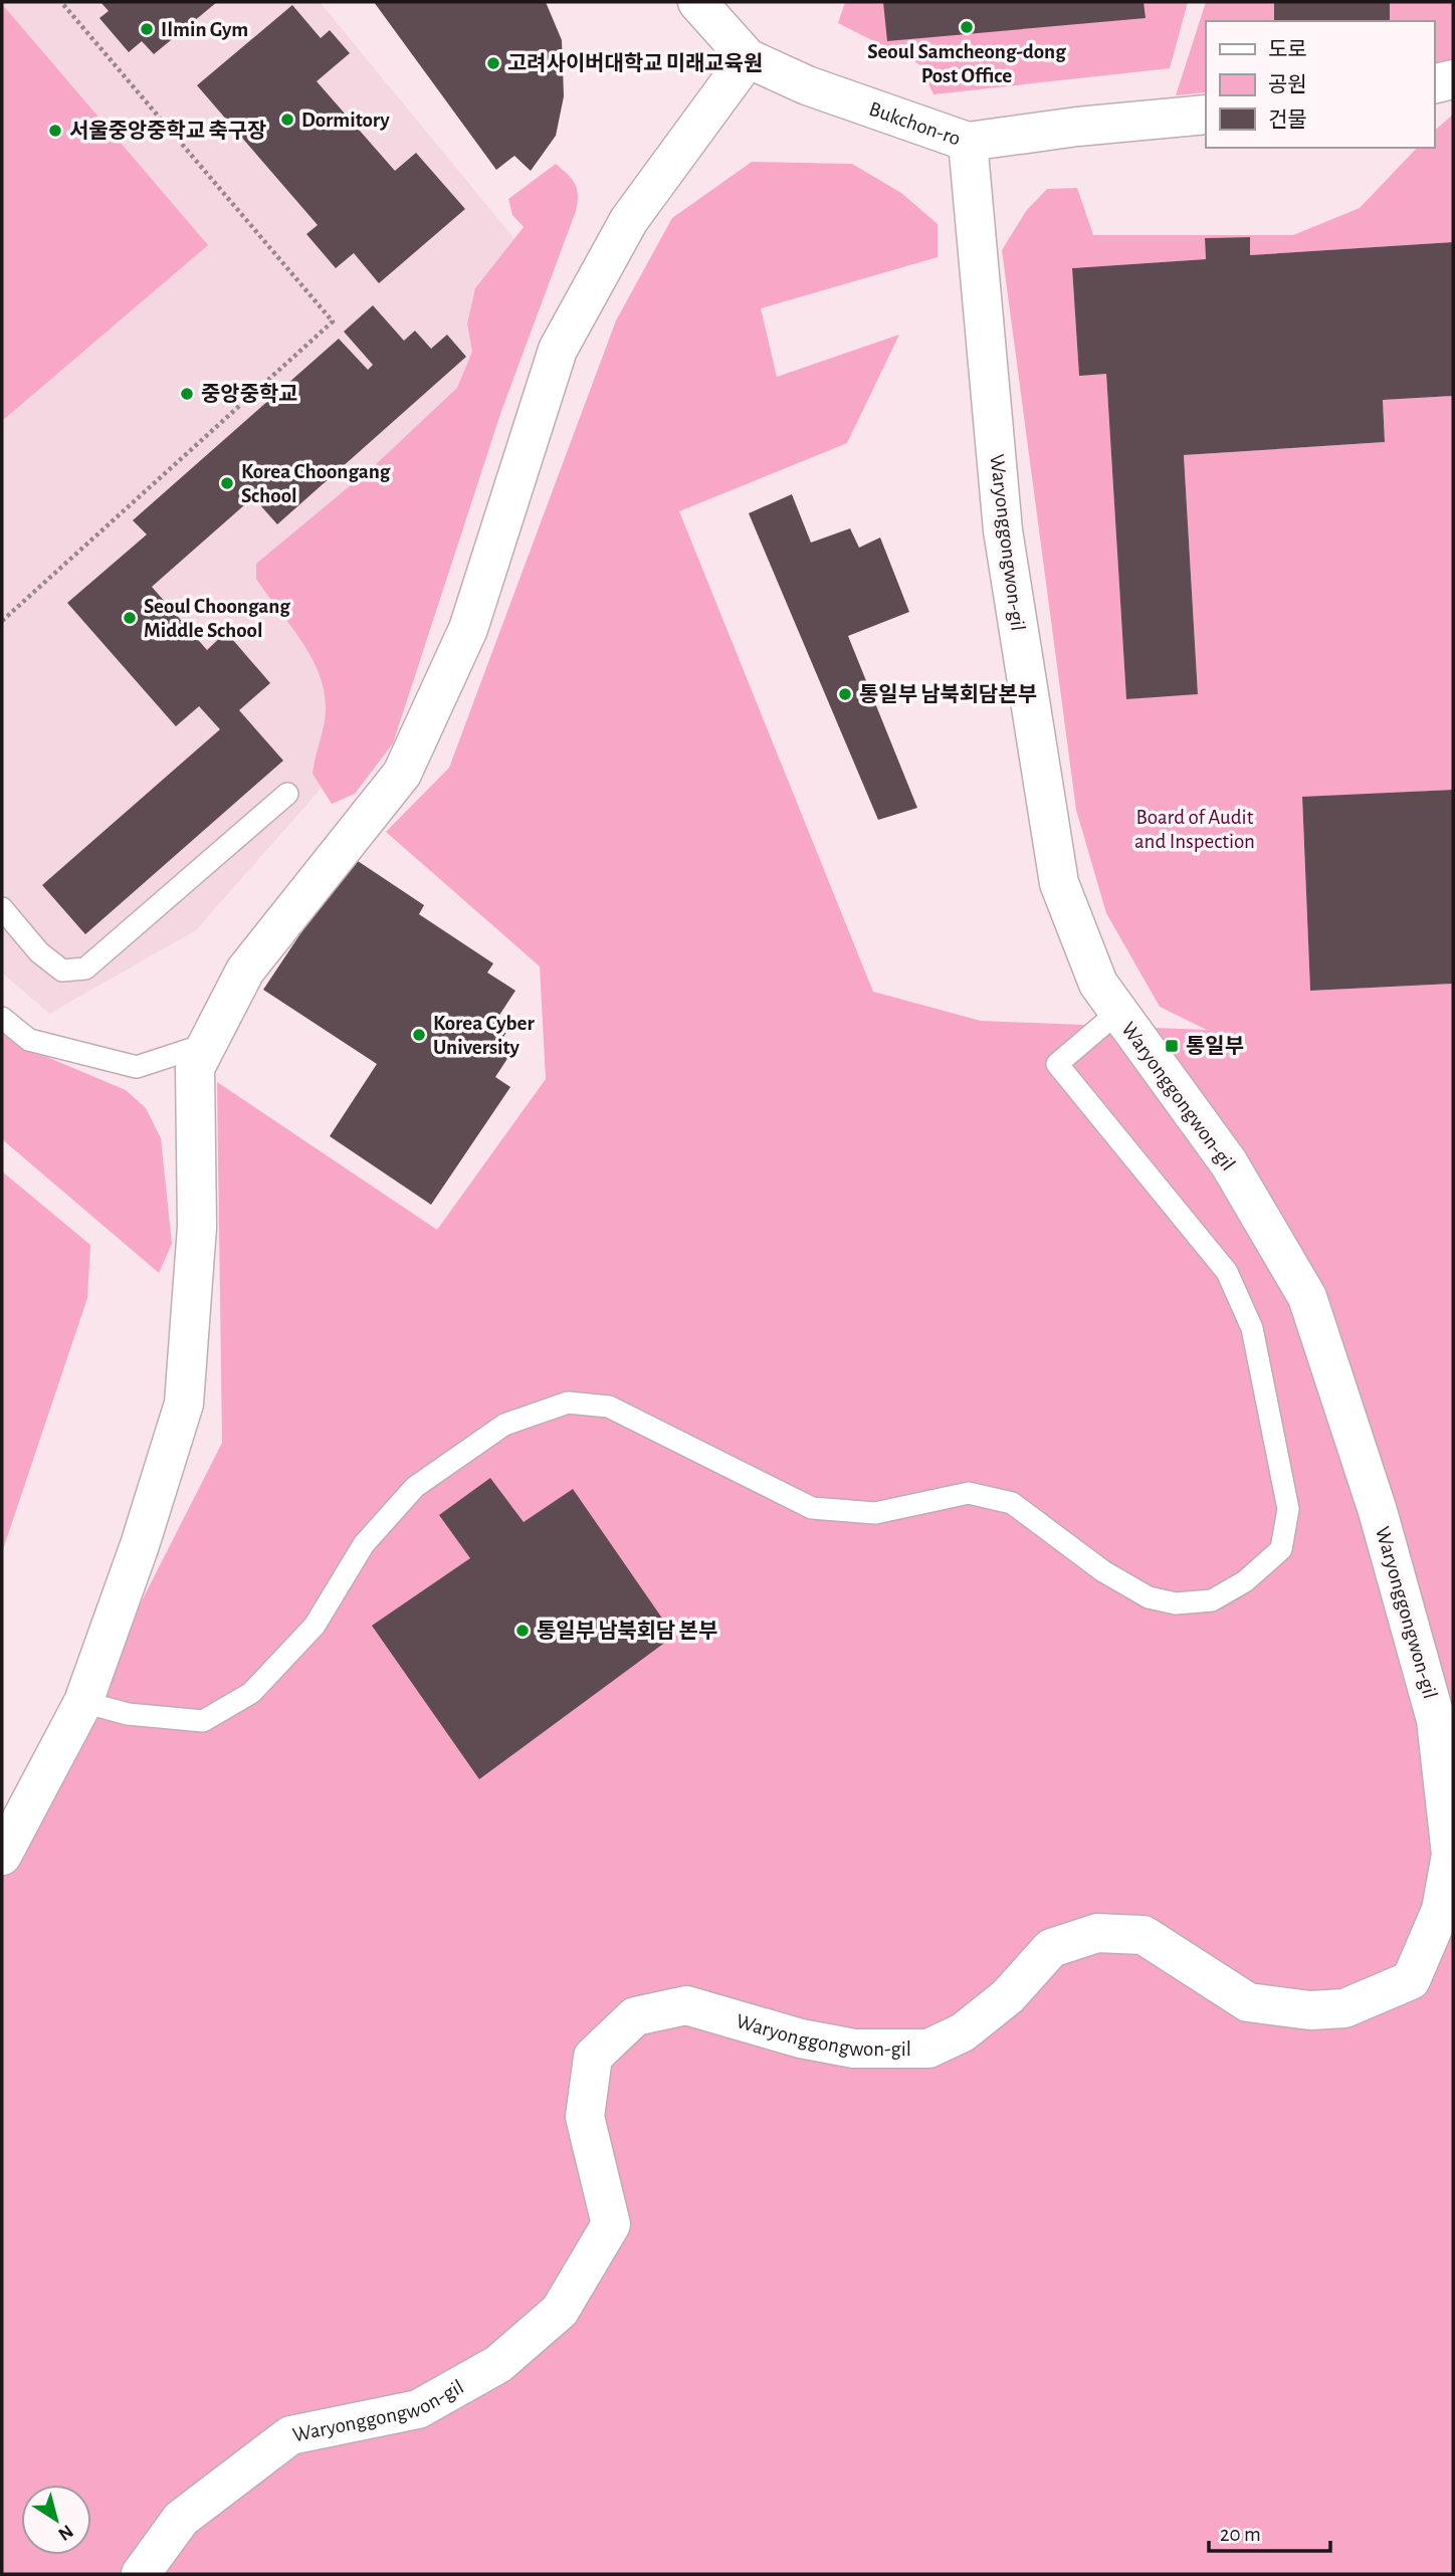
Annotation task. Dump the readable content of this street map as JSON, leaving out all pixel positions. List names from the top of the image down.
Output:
{
  "streets": {
    "street": ["Bukchon-ro", "Waryonggongwon-gil"]
  },
  "crossings": [
    ["Bukchon-ro", "Waryonggongwon-gil"]
  ],
  "parks": ["Board of Audit and Inspection"],
  "places": {
    "other": [
      "Seoul Samcheong-dong Post Office",
      "Ilmin Gym",
      "고려사이버대학교 미래교육원",
      "Dormitory",
      "서울중앙중학교 축구장",
      "중앙중학교",
      "Korea Choongang School",
      "Seoul Choongang Middle School",
      "통일부 남북회담본부",
      "Korea Cyber University",
      "통일부 남북회담 본부"
    ],
    "transit": ["통일부"]
  },
  "legend": ["도로", "공원", "건물"],
  "scale_bar": "20 m",
  "north": "bottom right"
}
